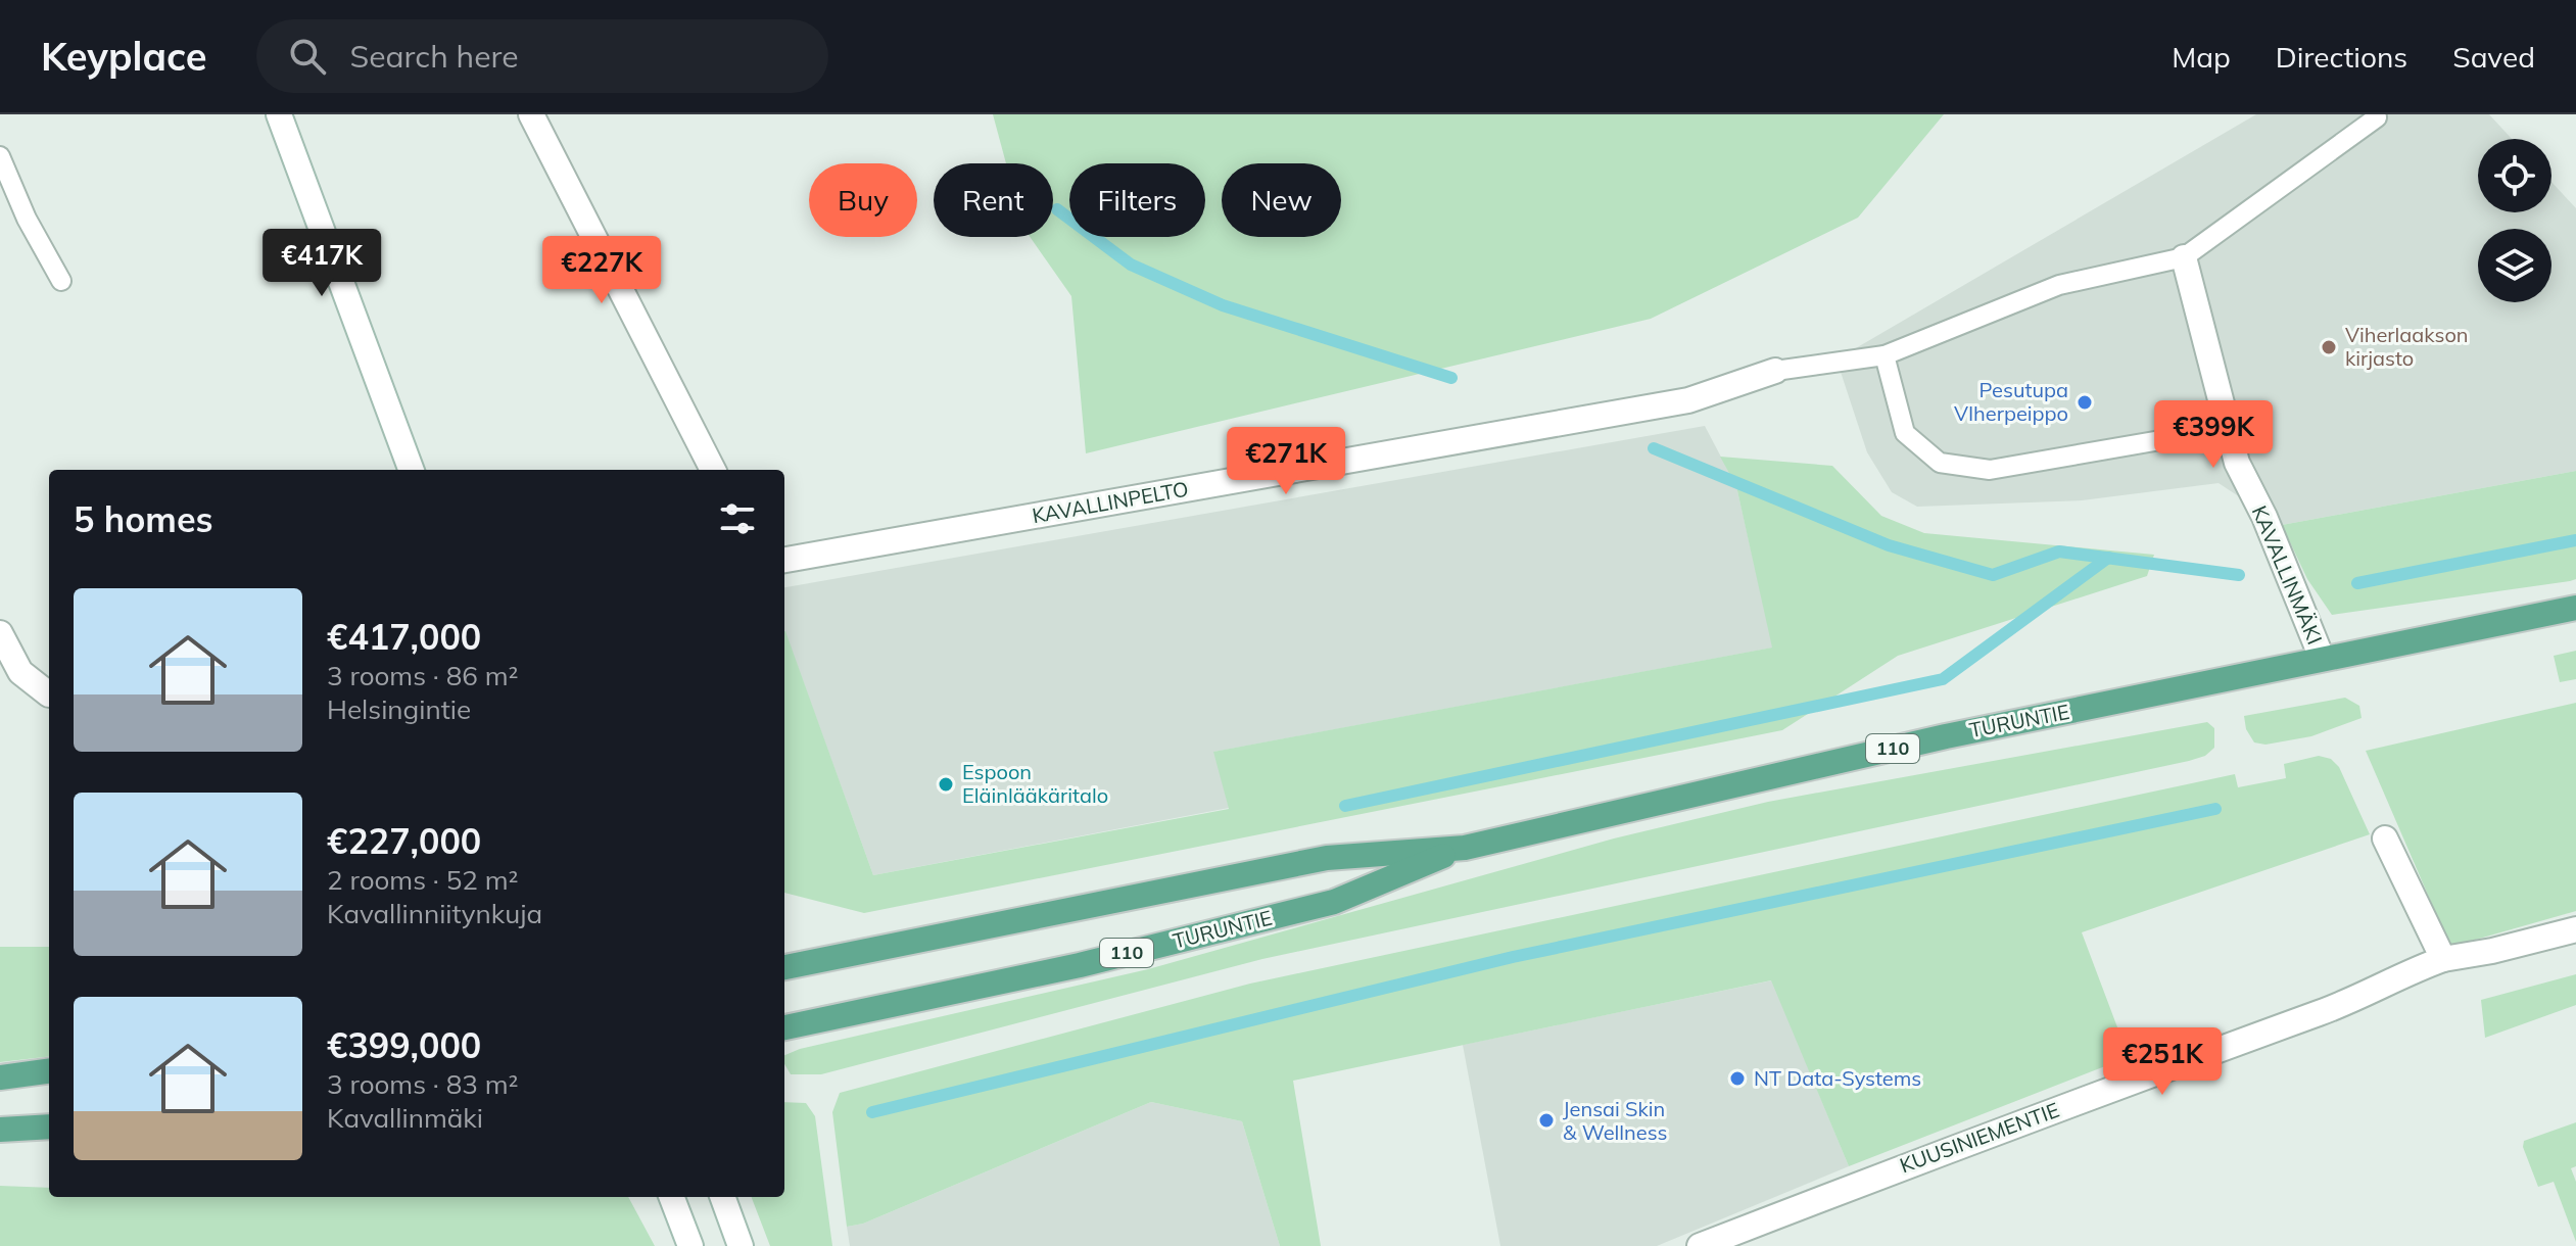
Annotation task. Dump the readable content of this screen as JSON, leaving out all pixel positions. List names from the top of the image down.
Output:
{
  "streets": {
    "main road": ["TURUNTIE", "110"],
    "street": ["KAVALLINPELTO", "KAVALLINMÄKI", "KUUSINIEMENTIE"]
  },
  "crossings": [
    ["KAVALLINMÄKI", "TURUNTIE"]
  ],
  "places": [
    "Viherlaakson kirjasto",
    "Pesutupa VIherpeippo",
    "Espoon Eläinlääkäritalo",
    "NT Data-Systems",
    "Jensai Skin & Wellness"
  ],
  "page": {
    "header": "Keyplace",
    "search": "Search here",
    "nav": ["Map", "Directions", "Saved"],
    "chip": [
      "Buy",
      "Rent",
      "Filters",
      "New"
    ],
    "price": [
      "€417K",
      "€227K",
      "€399K",
      "€271K",
      "€251K"
    ],
    "heading": "5 homes",
    "list": [
      {
        "name": "€417,000",
        "note": "3 rooms · 86 m² · Helsingintie"
      },
      {
        "name": "€227,000",
        "note": "2 rooms · 52 m² · Kavallinniitynkuja"
      },
      {
        "name": "€399,000",
        "note": "3 rooms · 83 m² · Kavallinmäki"
      }
    ]
  }
}
